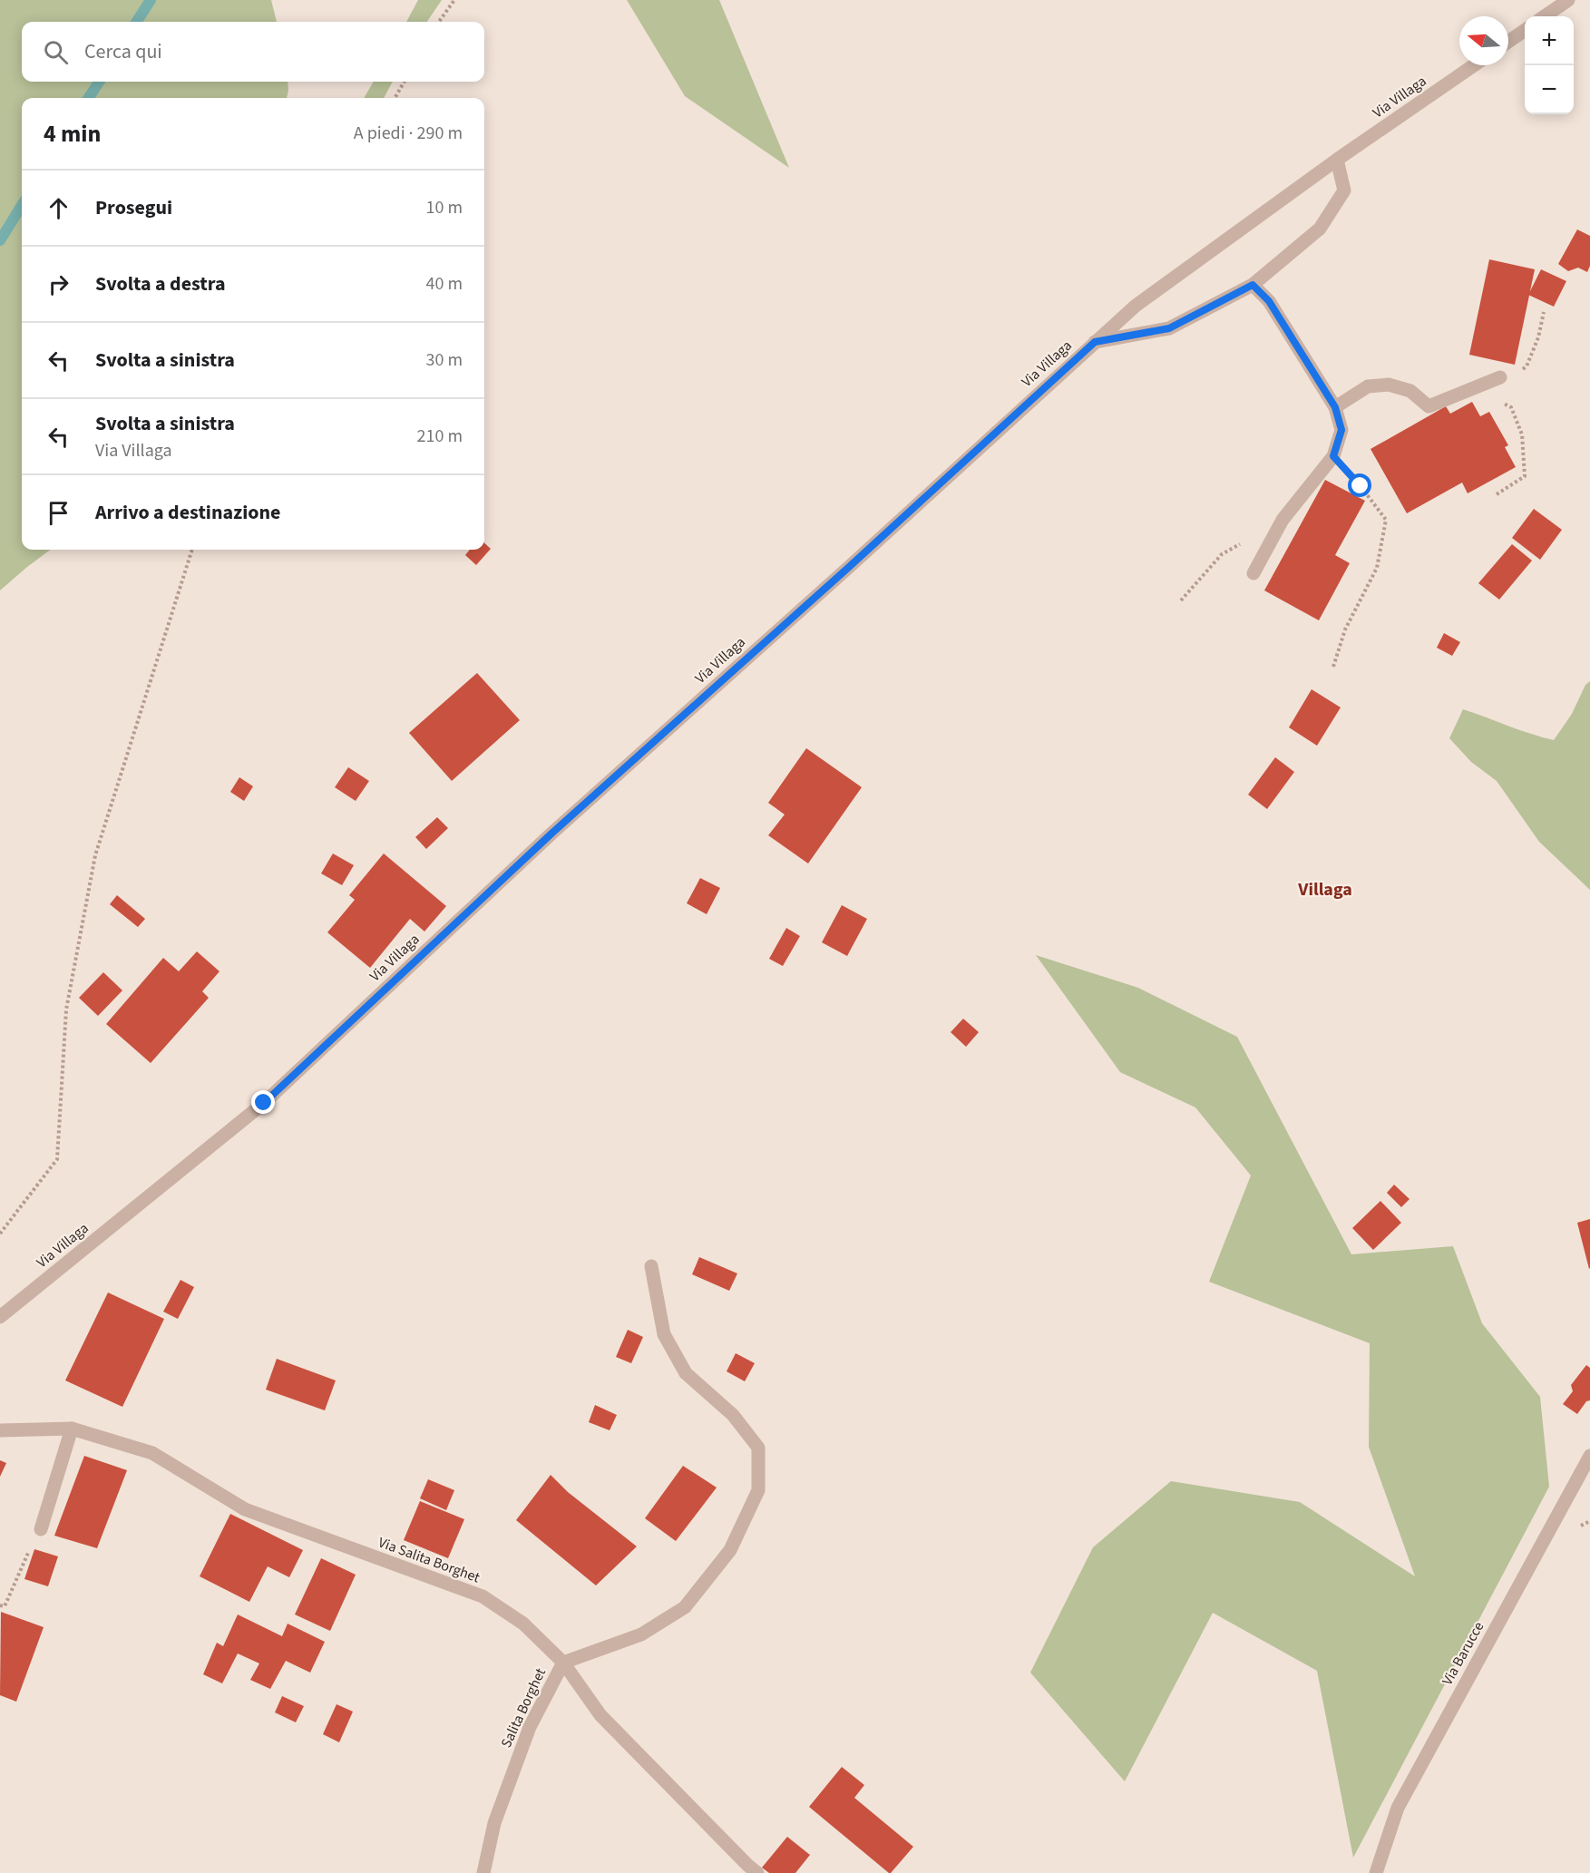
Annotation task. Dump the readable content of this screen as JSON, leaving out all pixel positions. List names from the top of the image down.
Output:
{
  "streets": {
    "street": [
      "Via Villaga",
      "Via Salita Borghet",
      "Via Barucce",
      "Salita Borghet"
    ]
  },
  "crossings": [
    ["Via Salita Borghet", "Salita Borghet"]
  ],
  "districts": ["Villaga"],
  "north": "left",
  "page": {
    "map_buttons": ["+", "−"],
    "search": "Cerca qui",
    "heading": ["4 min", "A piedi · 290 m"],
    "list": [
      ["Prosegui", "10 m"],
      ["Svolta a destra", "40 m"],
      ["Svolta a sinistra", "30 m"],
      ["Svolta a sinistra", "Via Villaga", "210 m"],
      "Arrivo a destinazione"
    ]
  }
}
